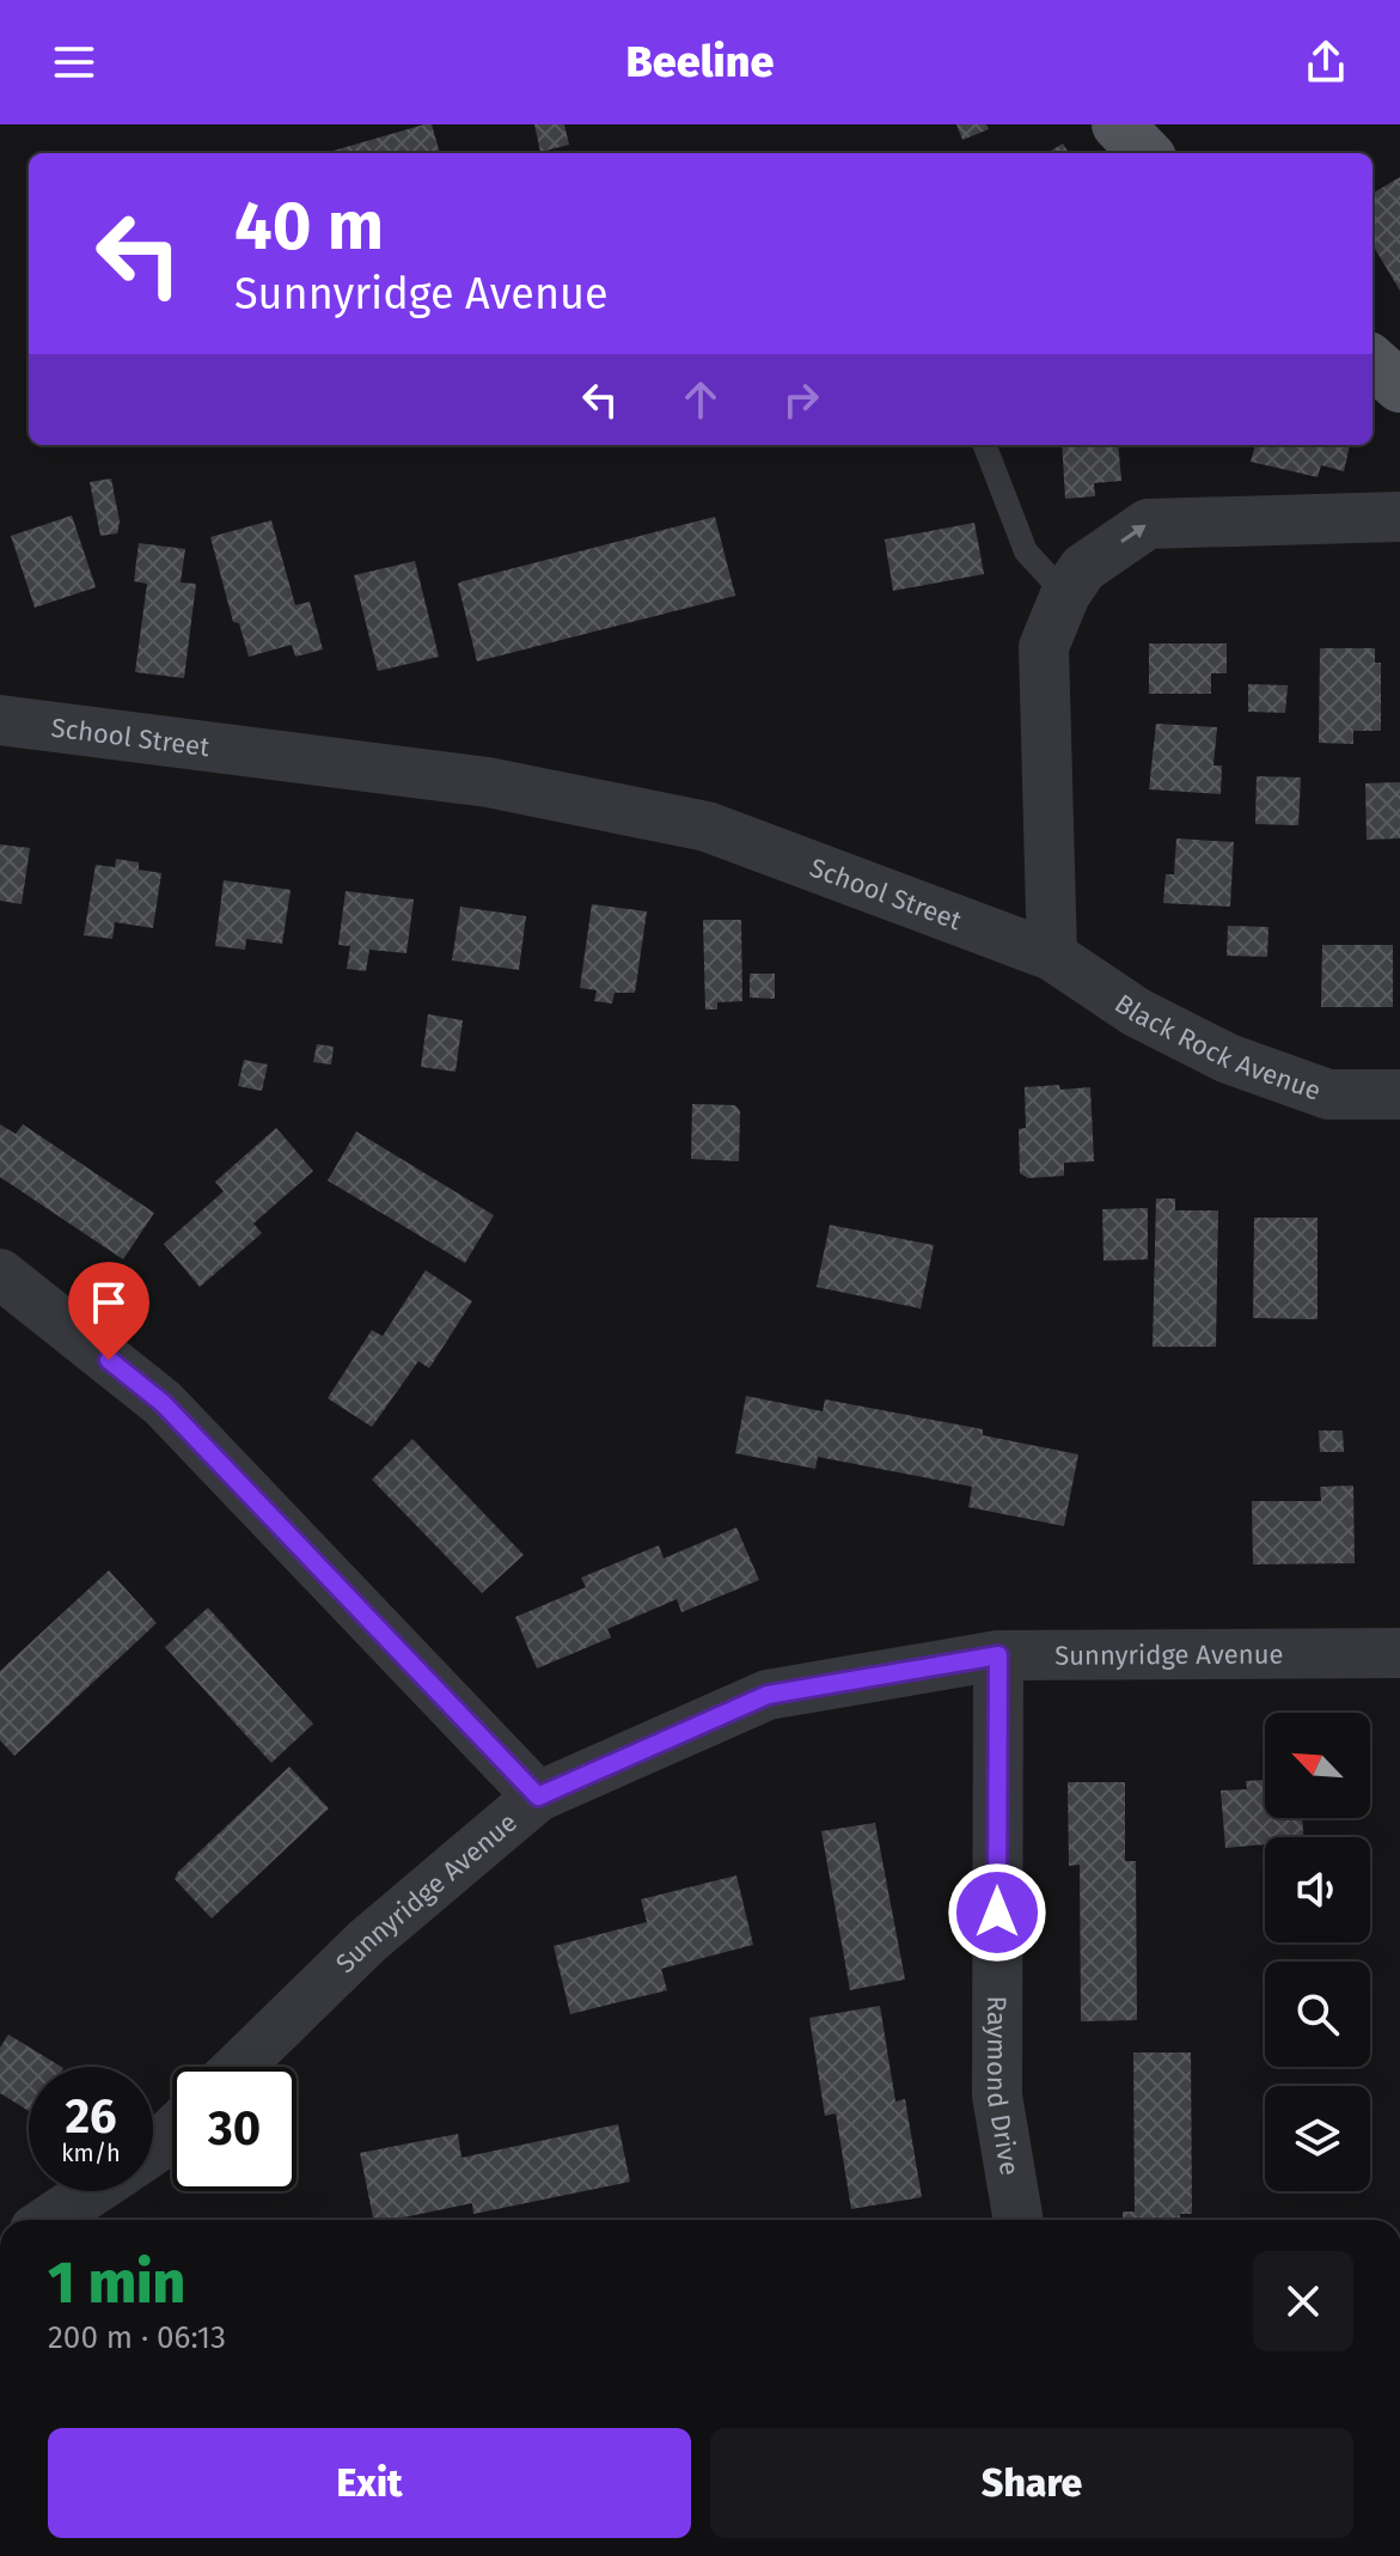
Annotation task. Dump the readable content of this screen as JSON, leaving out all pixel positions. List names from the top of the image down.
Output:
{
  "streets": {
    "street": [
      "School Street",
      "Black Rock Avenue",
      "Sunnyridge Avenue",
      "Raymond Drive"
    ]
  },
  "crossings": [
    ["School Street", "Black Rock Avenue"],
    ["Sunnyridge Avenue", "Raymond Drive"]
  ],
  "north": "top left",
  "page": {
    "header": "Beeline",
    "turn": ["40 m", "Sunnyridge Avenue"],
    "speed": "26 km/h",
    "limit": "30",
    "heading": ["1 min", "200 m · 06:13"],
    "buttons": ["Exit", "Share"]
  }
}
